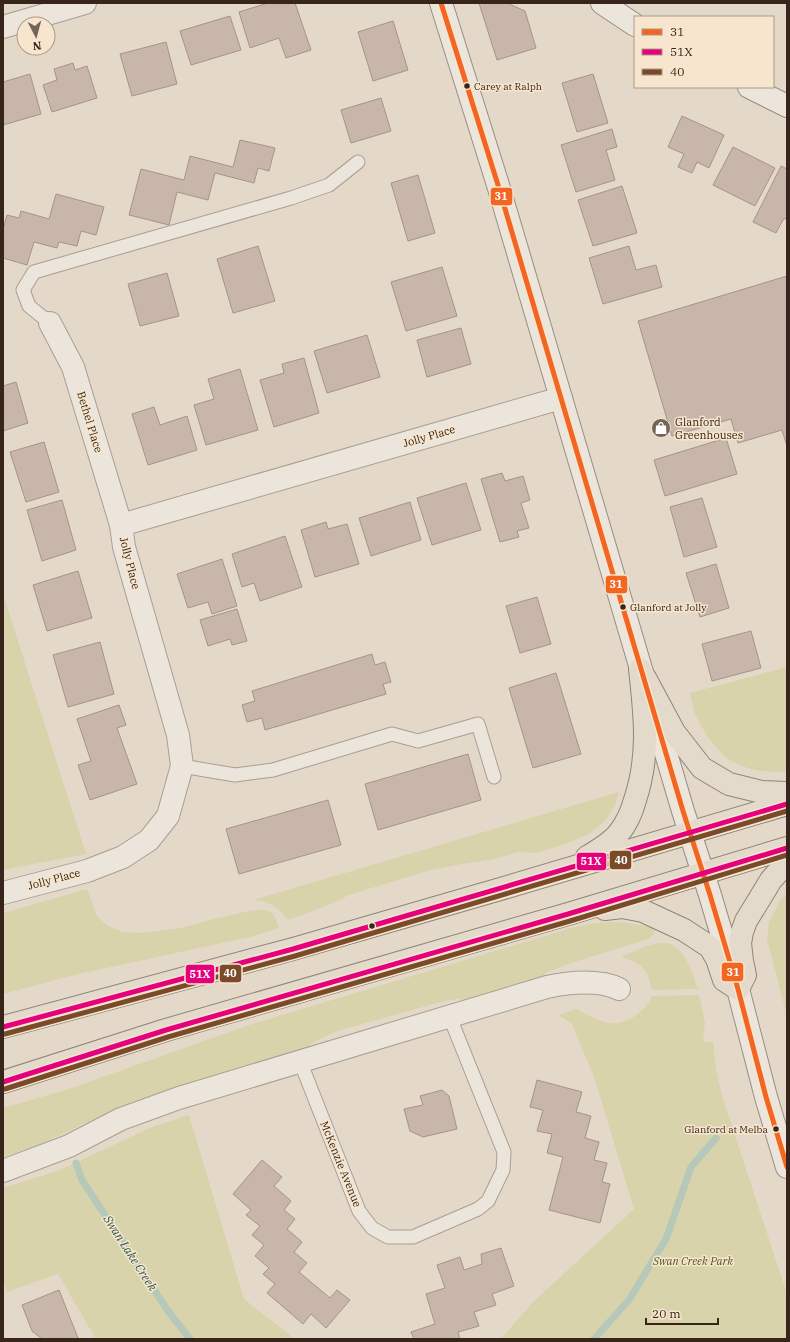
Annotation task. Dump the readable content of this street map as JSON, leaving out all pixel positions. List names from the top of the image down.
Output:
{
  "streets": {
    "street": ["Bethel Place", "Jolly Place"],
    "lane": ["McKenzie Avenue"]
  },
  "crossings": [
    ["Bethel Place", "Jolly Place"]
  ],
  "water": ["Swan Lake Creek"],
  "parks": ["Swan Creek Park"],
  "places": {
    "other": ["Carey at Ralph", "Glanford at Jolly", "Glanford at Melba"],
    "shop": ["Glanford Greenhouses"]
  },
  "lines": ["transit line 31", "transit line 51X", "transit line 40"],
  "legend": ["31", "51X", "40"],
  "scale_bar": "20 m",
  "north": "bottom"
}
